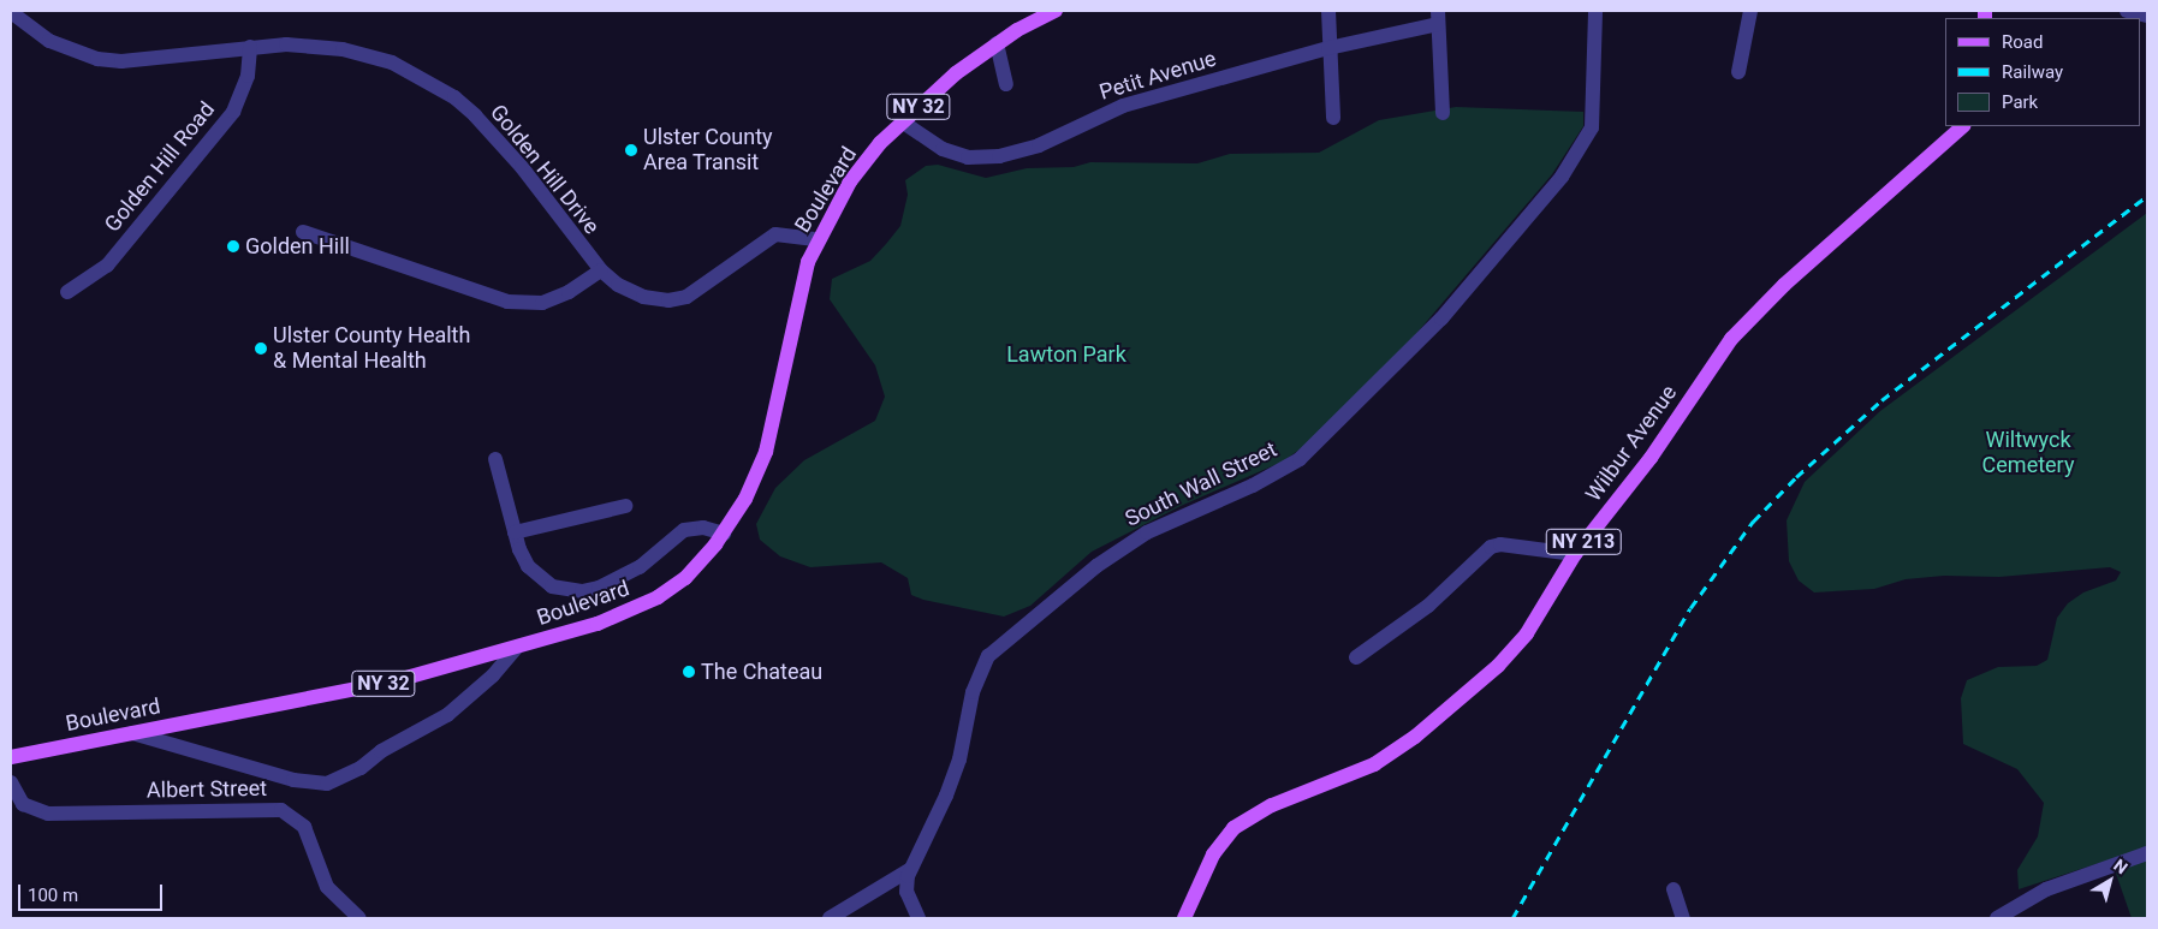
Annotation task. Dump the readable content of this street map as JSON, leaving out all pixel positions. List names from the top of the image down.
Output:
{
  "streets": {
    "main road": [
      "NY 32",
      "Boulevard",
      "Wilbur Avenue",
      "NY 213"
    ],
    "street": [
      "Petit Avenue",
      "Golden Hill Road",
      "Golden Hill Drive",
      "South Wall Street",
      "Albert Street"
    ]
  },
  "crossings": [
    ["Petit Avenue", "Boulevard"],
    ["Golden Hill Road", "Golden Hill Drive"],
    ["Golden Hill Drive", "Boulevard"]
  ],
  "parks": ["Lawton Park", "Wiltwyck Cemetery"],
  "places": [
    "Ulster County Area Transit",
    "Golden Hill",
    "Ulster County Health & Mental Health",
    "The Chateau"
  ],
  "legend": ["Road", "Railway", "Park"],
  "scale_bar": "100 m",
  "north": "top right"
}
